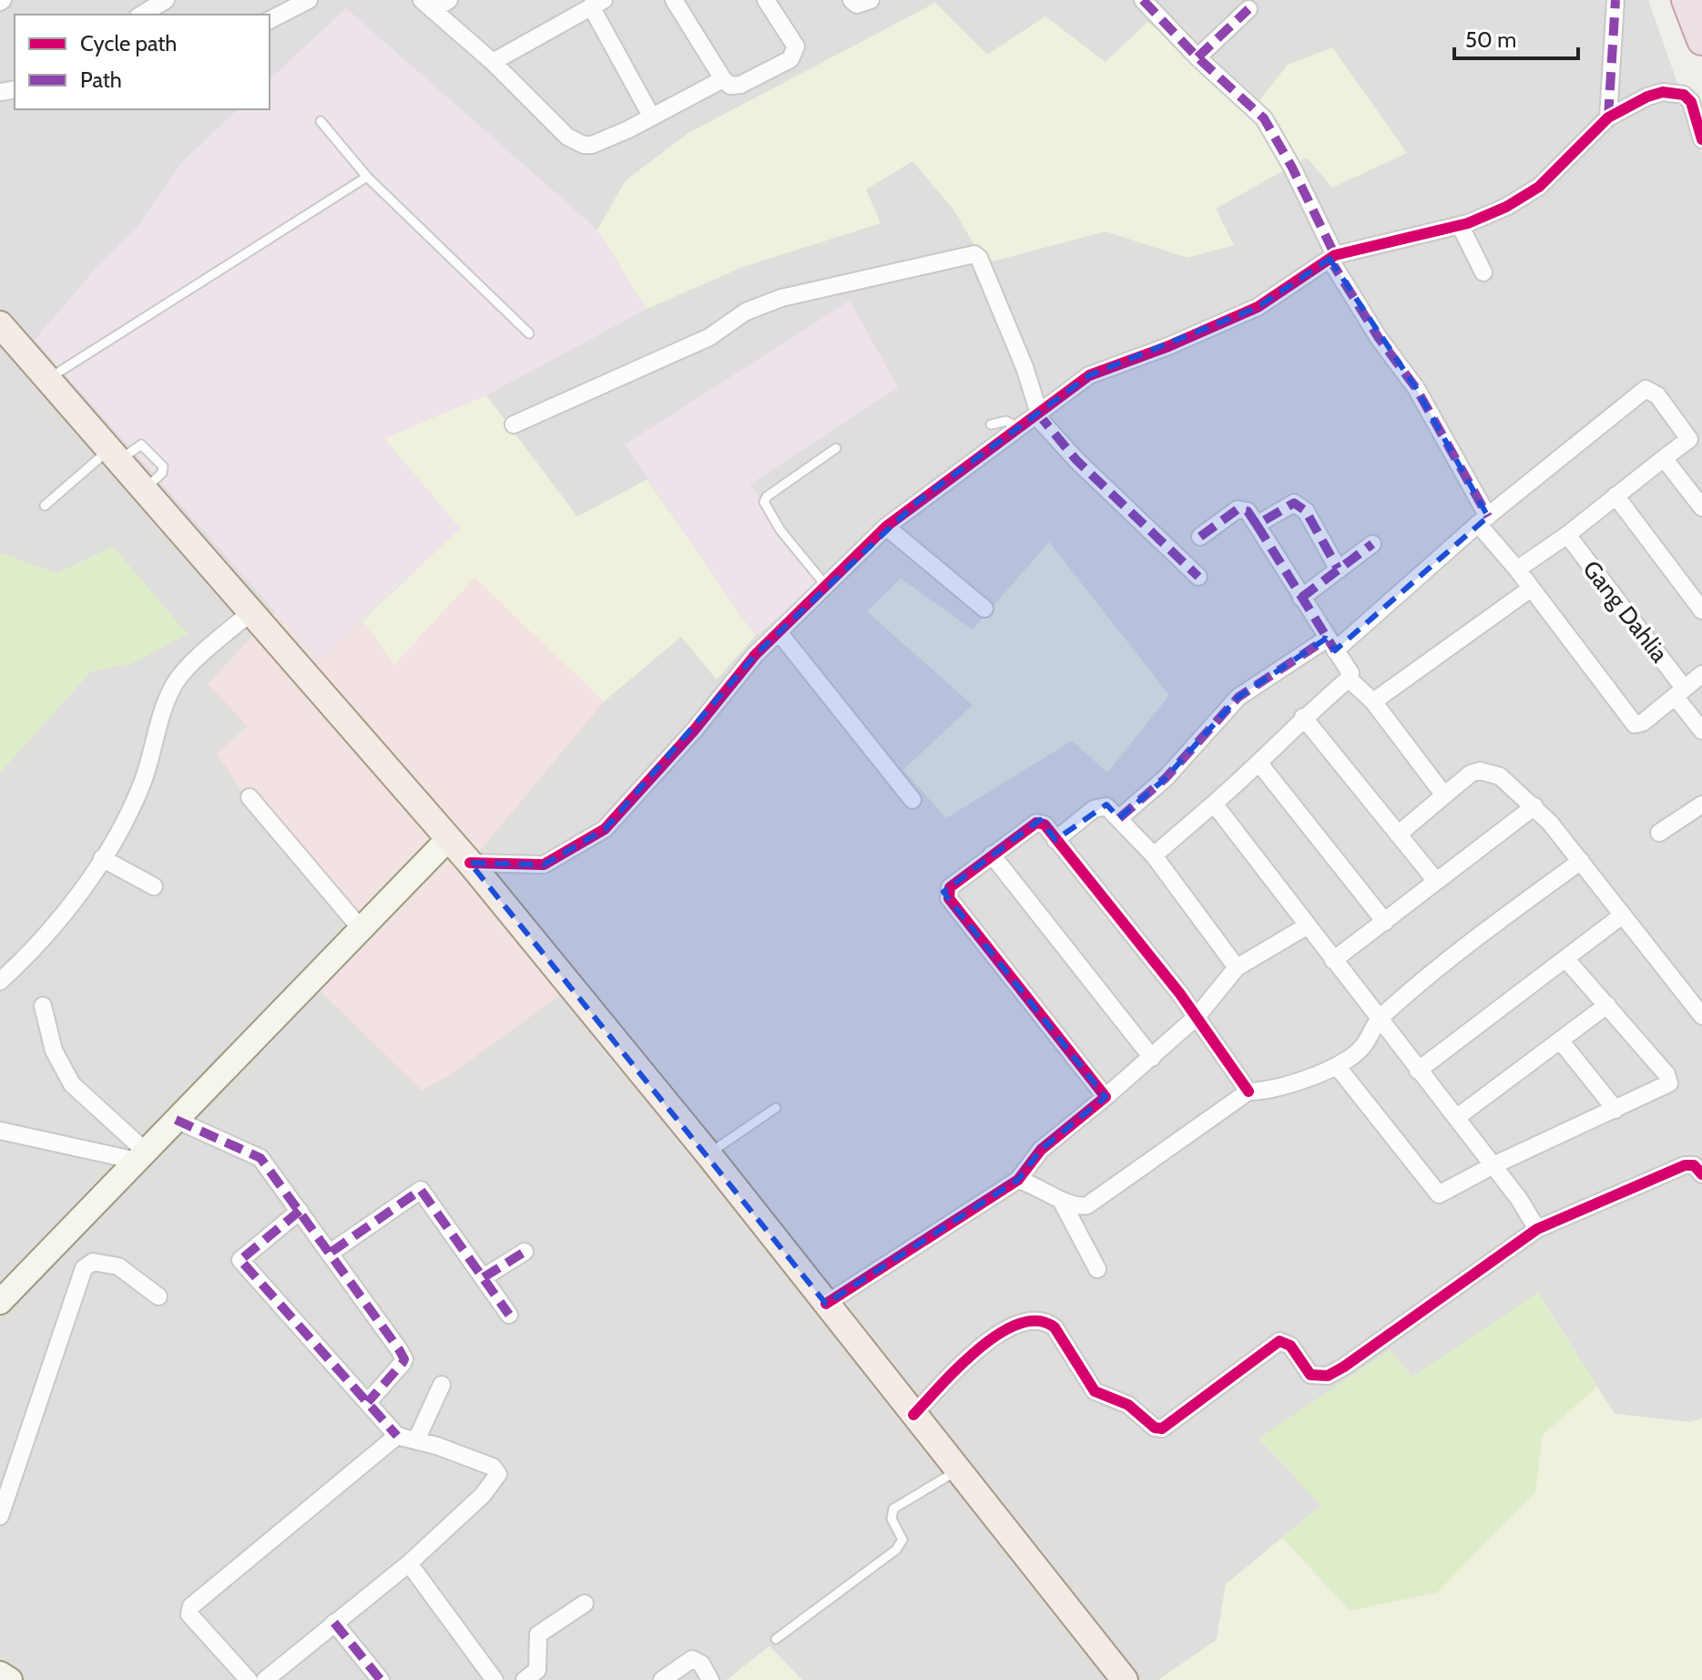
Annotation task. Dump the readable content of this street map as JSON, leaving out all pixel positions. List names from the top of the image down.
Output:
{
  "streets": {
    "street": ["Gang Dahlia"]
  },
  "legend": ["Cycle path", "Path"],
  "scale_bar": "50 m"
}
